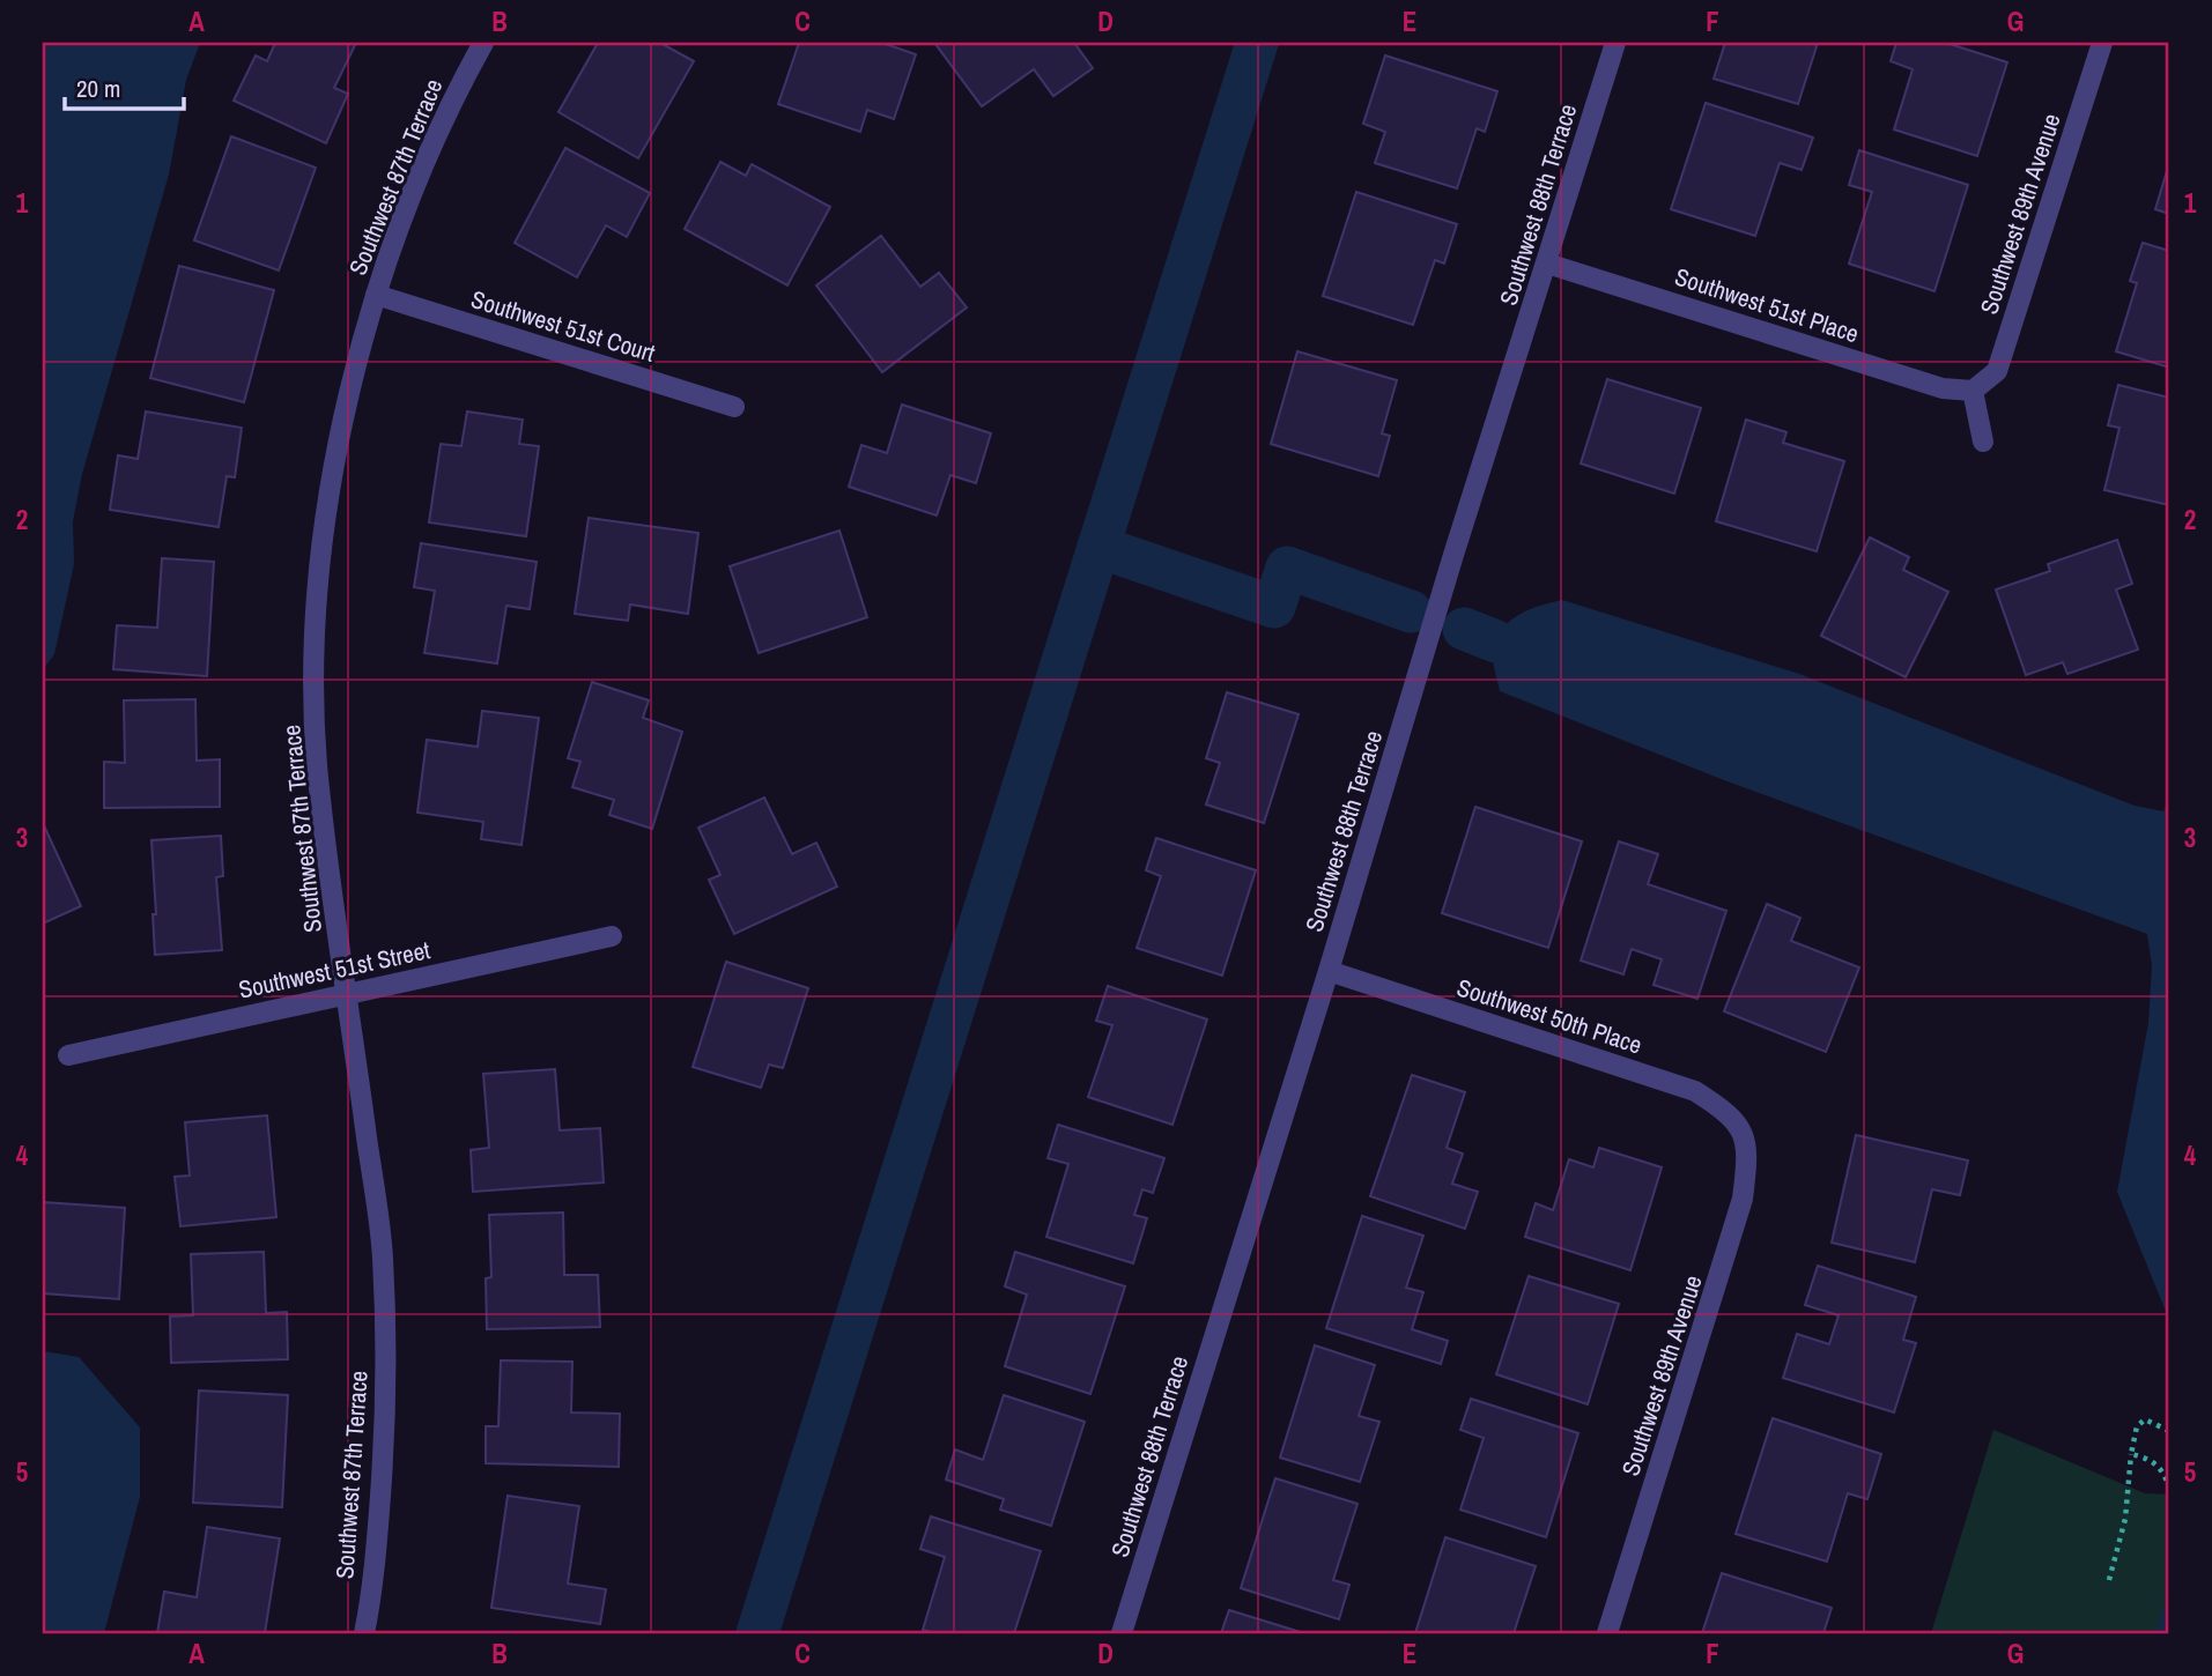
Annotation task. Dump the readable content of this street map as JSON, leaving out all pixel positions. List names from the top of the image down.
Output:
{
  "streets": {
    "street": [
      "Southwest 87th Terrace",
      "Southwest 88th Terrace",
      "Southwest 89th Avenue",
      "Southwest 51st Place",
      "Southwest 51st Court",
      "Southwest 51st Street",
      "Southwest 50th Place"
    ]
  },
  "crossings": [
    ["Southwest 87th Terrace", "Southwest 51st Court"],
    ["Southwest 87th Terrace", "Southwest 51st Street"],
    ["Southwest 88th Terrace", "Southwest 51st Place"],
    ["Southwest 88th Terrace", "Southwest 50th Place"],
    ["Southwest 89th Avenue", "Southwest 51st Place"],
    ["Southwest 89th Avenue", "Southwest 50th Place"]
  ],
  "scale_bar": "20 m",
  "grid": {
    "columns": [
      "A",
      "B",
      "C",
      "D",
      "E",
      "F",
      "G"
    ],
    "rows": [
      "1",
      "2",
      "3",
      "4",
      "5"
    ]
  }
}
